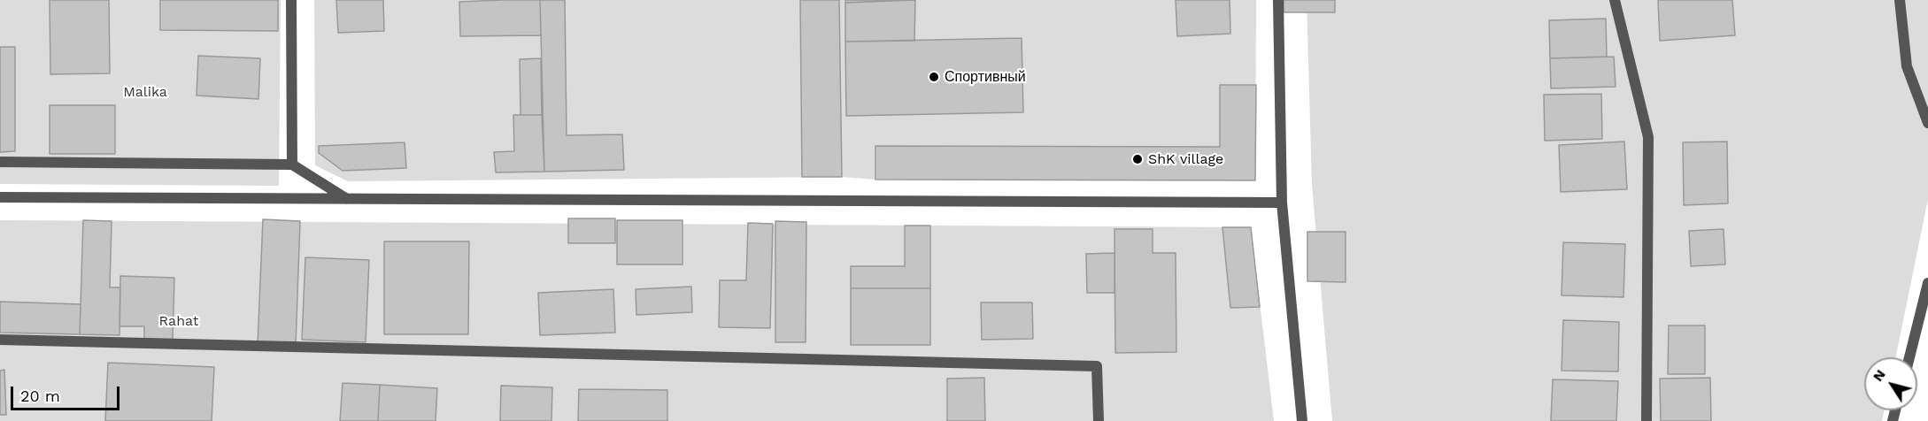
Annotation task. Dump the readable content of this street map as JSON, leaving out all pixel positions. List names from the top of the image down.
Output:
{
  "parks": ["Malika", "Rahat"],
  "places": ["Спортивный", "ShK village"],
  "scale_bar": "20 m",
  "north": "top left"
}
